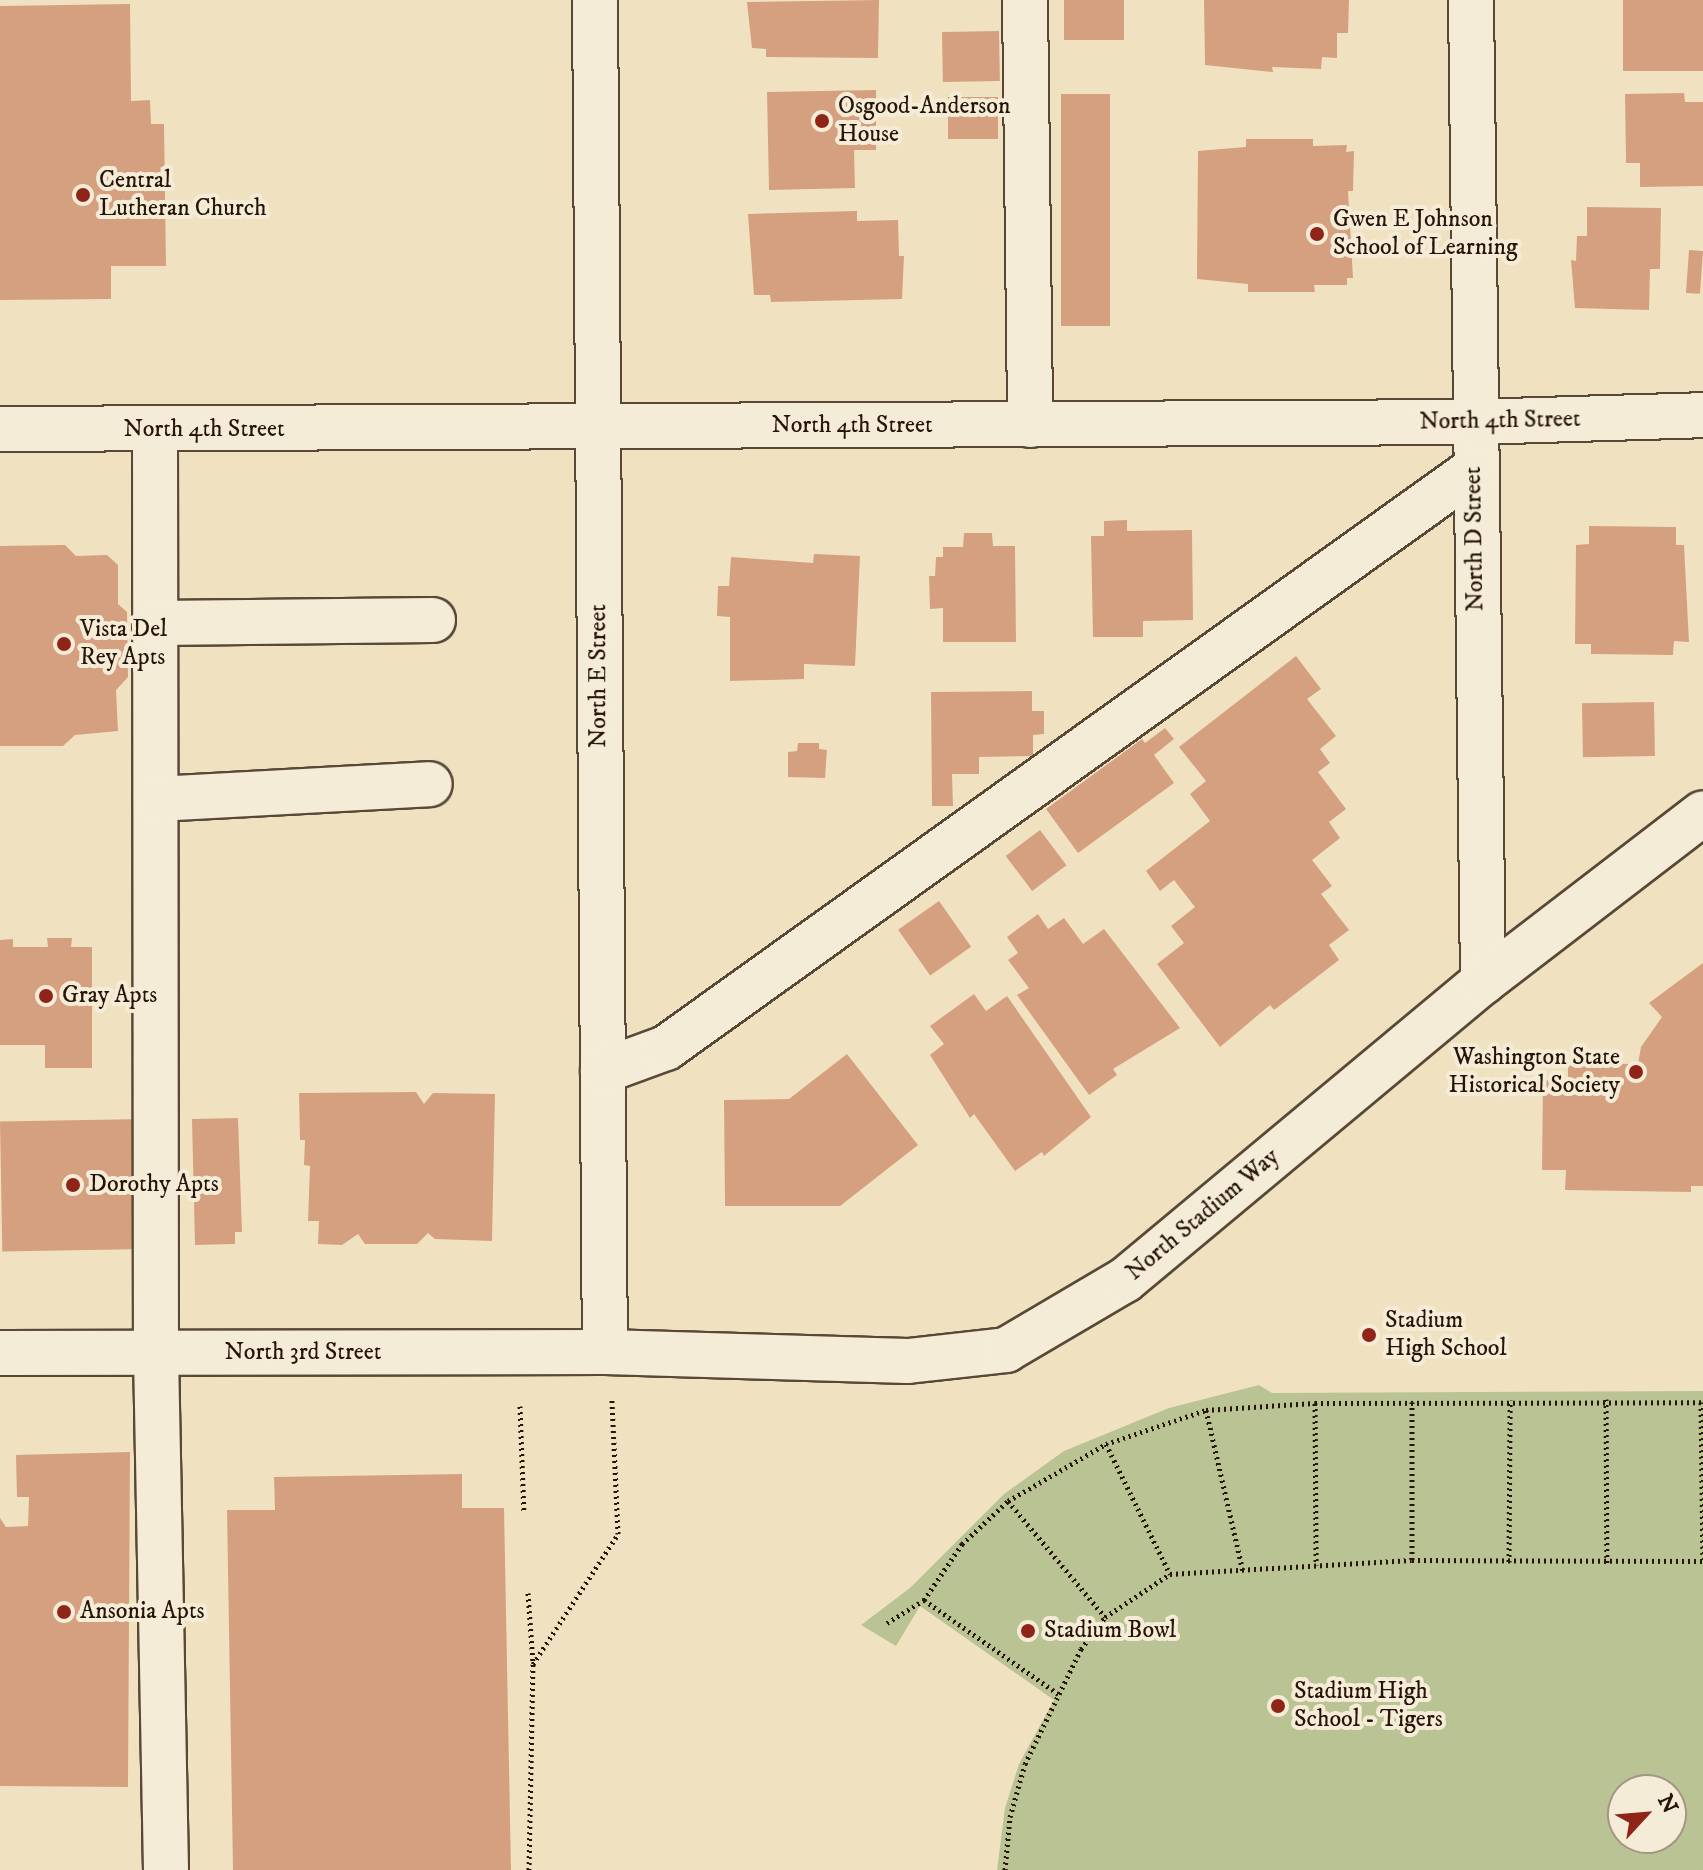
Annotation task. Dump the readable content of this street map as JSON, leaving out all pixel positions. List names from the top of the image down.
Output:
{
  "streets": {
    "street": [
      "North 4th Street",
      "North D Street",
      "North E Street",
      "North Stadium Way",
      "North 3rd Street"
    ]
  },
  "crossings": [
    ["North 4th Street", "North D Street"],
    ["North 4th Street", "North E Street"],
    ["North D Street", "North Stadium Way"],
    ["North E Street", "North Stadium Way"],
    ["North E Street", "North 3rd Street"],
    ["North Stadium Way", "North 3rd Street"]
  ],
  "places": [
    "Osgood-Anderson House",
    "Central Lutheran Church",
    "Gwen E Johnson School of Learning",
    "Vista Del Rey Apts",
    "Gray Apts",
    "Washington State Historical Society",
    "Dorothy Apts",
    "Stadium High School",
    "Ansonia Apts",
    "Stadium Bowl",
    "Stadium High School - Tigers"
  ],
  "north": "top right"
}
